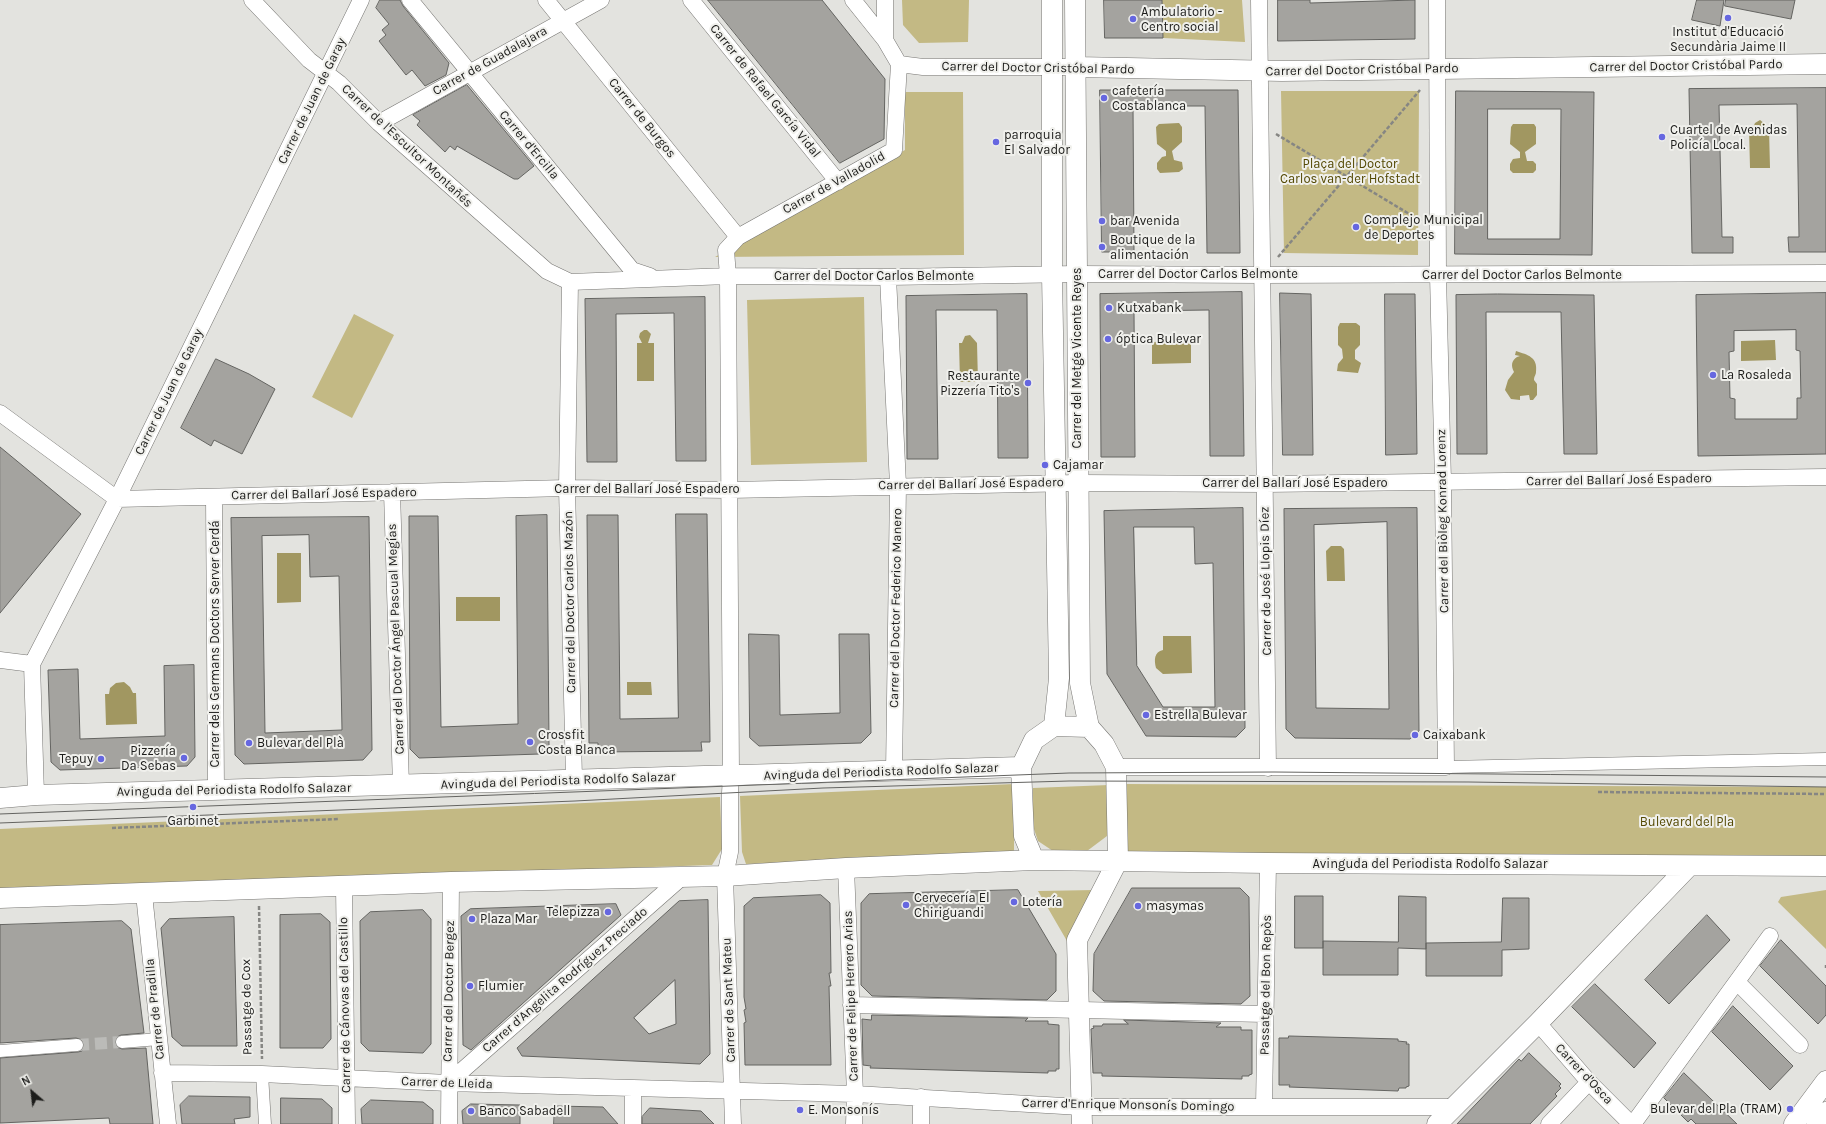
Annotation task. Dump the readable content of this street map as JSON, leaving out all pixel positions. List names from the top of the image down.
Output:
{
  "streets": {
    "street": [
      "Carrer de Guadalajara",
      "Carrer del Doctor Cristóbal Pardo",
      "Carrer de Rafael García Vidal",
      "Carrer de Juan de Garay",
      "Carrer de Burgos",
      "Carrer d'Ercilla",
      "Carrer de l'Escultor Montañés",
      "Carrer de Valladolid",
      "Carrer del Doctor Carlos Belmonte",
      "Carrer del Metge Vicente Reyes",
      "Carrer del Ballarí José Espadero",
      "Carrer del Biòleg Konrad Lorenz",
      "Carrer de José Llopis Díez",
      "Carrer del Doctor Carlos Mazón",
      "Carrer del Doctor Federico Manero",
      "Carrer del Doctor Ángel Pascual Megías",
      "Carrer dels Germans Doctors Server Cerdá",
      "Avinguda del Periodista Rodolfo Salazar",
      "Carrer d'Angelita Rodríguez Preciado",
      "Passatge del Bon Repòs",
      "Carrer del Doctor Bergez",
      "Carrer de Felipe Herrero Arias",
      "Carrer de Sant Mateu",
      "Carrer de Cánovas del Castillo",
      "Carrer de Pradilla",
      "Carrer d'Osca",
      "Carrer de Lleida",
      "Carrer d'Enrique Monsonís Domingo"
    ],
    "path": ["Passatge de Cox"]
  },
  "crossings": [
    ["Carrer de Guadalajara", "Carrer de Burgos"],
    ["Carrer de Guadalajara", "Carrer d'Ercilla"],
    ["Carrer de Guadalajara", "Carrer de l'Escultor Montañés"],
    ["Carrer del Doctor Cristóbal Pardo", "Carrer de Valladolid"],
    ["Carrer del Doctor Cristóbal Pardo", "Carrer del Metge Vicente Reyes"],
    ["Carrer de Rafael García Vidal", "Carrer de Valladolid"],
    ["Carrer de Juan de Garay", "Carrer de l'Escultor Montañés"],
    ["Carrer de Juan de Garay", "Carrer del Ballarí José Espadero"],
    ["Carrer de Juan de Garay", "Avinguda del Periodista Rodolfo Salazar"],
    ["Carrer de Burgos", "Carrer de Valladolid"],
    ["Carrer d'Ercilla", "Carrer del Doctor Carlos Belmonte"],
    ["Carrer de l'Escultor Montañés", "Carrer del Doctor Carlos Belmonte"],
    ["Carrer de l'Escultor Montañés", "Carrer del Doctor Carlos Mazón"],
    ["Carrer de Valladolid", "Carrer del Doctor Carlos Belmonte"],
    ["Carrer de Valladolid", "Carrer del Ballarí José Espadero"],
    ["Carrer de Valladolid", "Carrer de Sant Mateu"],
    ["Carrer del Doctor Carlos Belmonte", "Carrer del Metge Vicente Reyes"],
    ["Carrer del Doctor Carlos Belmonte", "Carrer del Biòleg Konrad Lorenz"],
    ["Carrer del Doctor Carlos Belmonte", "Carrer de José Llopis Díez"],
    ["Carrer del Doctor Carlos Belmonte", "Carrer del Doctor Carlos Mazón"],
    ["Carrer del Doctor Carlos Belmonte", "Carrer del Doctor Federico Manero"],
    ["Carrer del Metge Vicente Reyes", "Carrer del Ballarí José Espadero"],
    ["Carrer del Metge Vicente Reyes", "Avinguda del Periodista Rodolfo Salazar"],
    ["Carrer del Ballarí José Espadero", "Carrer del Biòleg Konrad Lorenz"],
    ["Carrer del Ballarí José Espadero", "Carrer de José Llopis Díez"],
    ["Carrer del Ballarí José Espadero", "Carrer del Doctor Carlos Mazón"],
    ["Carrer del Ballarí José Espadero", "Carrer del Doctor Federico Manero"],
    ["Carrer del Ballarí José Espadero", "Carrer del Doctor Ángel Pascual Megías"],
    ["Carrer del Ballarí José Espadero", "Carrer dels Germans Doctors Server Cerdá"],
    ["Carrer del Ballarí José Espadero", "Carrer de Sant Mateu"],
    ["Carrer del Doctor Carlos Mazón", "Avinguda del Periodista Rodolfo Salazar"],
    ["Carrer del Doctor Federico Manero", "Avinguda del Periodista Rodolfo Salazar"],
    ["Carrer del Doctor Ángel Pascual Megías", "Avinguda del Periodista Rodolfo Salazar"],
    ["Carrer dels Germans Doctors Server Cerdá", "Avinguda del Periodista Rodolfo Salazar"],
    ["Avinguda del Periodista Rodolfo Salazar", "Carrer d'Angelita Rodríguez Preciado"],
    ["Avinguda del Periodista Rodolfo Salazar", "Passatge del Bon Repòs"],
    ["Avinguda del Periodista Rodolfo Salazar", "Carrer del Doctor Bergez"],
    ["Avinguda del Periodista Rodolfo Salazar", "Carrer de Felipe Herrero Arias"],
    ["Avinguda del Periodista Rodolfo Salazar", "Carrer de Sant Mateu"],
    ["Avinguda del Periodista Rodolfo Salazar", "Carrer de Cánovas del Castillo"],
    ["Avinguda del Periodista Rodolfo Salazar", "Passatge de Cox"],
    ["Avinguda del Periodista Rodolfo Salazar", "Carrer de Pradilla"],
    ["Carrer d'Angelita Rodríguez Preciado", "Carrer del Doctor Bergez"],
    ["Carrer d'Angelita Rodríguez Preciado", "Carrer de Lleida"],
    ["Passatge del Bon Repòs", "Carrer d'Enrique Monsonís Domingo"],
    ["Carrer del Doctor Bergez", "Carrer de Lleida"],
    ["Carrer de Felipe Herrero Arias", "Carrer d'Enrique Monsonís Domingo"],
    ["Carrer de Sant Mateu", "Carrer de Lleida"],
    ["Carrer de Sant Mateu", "Carrer d'Enrique Monsonís Domingo"],
    ["Carrer de Cánovas del Castillo", "Carrer de Lleida"],
    ["Passatge de Cox", "Carrer de Lleida"],
    ["Carrer de Pradilla", "Carrer de Lleida"],
    ["Carrer de Lleida", "Carrer d'Enrique Monsonís Domingo"]
  ],
  "parks": ["Plaça del Doctor Carlos van-der Hofstadt", "Bulevard del Pla"],
  "places": [
    "Institut d'Educació Secundària Jaime II",
    "Ambulatorio - Centro social",
    "cafetería Costablanca",
    "Cuartel de Avenidas Policía Local.",
    "parroquia El Salvador",
    "bar Avenida",
    "Complejo Municipal de Deportes",
    "Boutique de la alimentación",
    "Kutxabank",
    "óptica Bulevar",
    "La Rosaleda",
    "Restaurante Pizzería Tito's",
    "Cajamar",
    "Estrella Bulevar",
    "Caixabank",
    "Crossfit Costa Blanca",
    "Bulevar del Plà",
    "Pizzería Da Sebas",
    "Tepuy",
    "Garbinet",
    "Lotería",
    "Cervecería El Chiriguandi",
    "masymas",
    "Telepizza",
    "Plaza Mar",
    "Flumier",
    "Bulevar del Pla (TRAM)",
    "E. Monsonís",
    "Banco Sabadell"
  ],
  "north": "top left"
}
